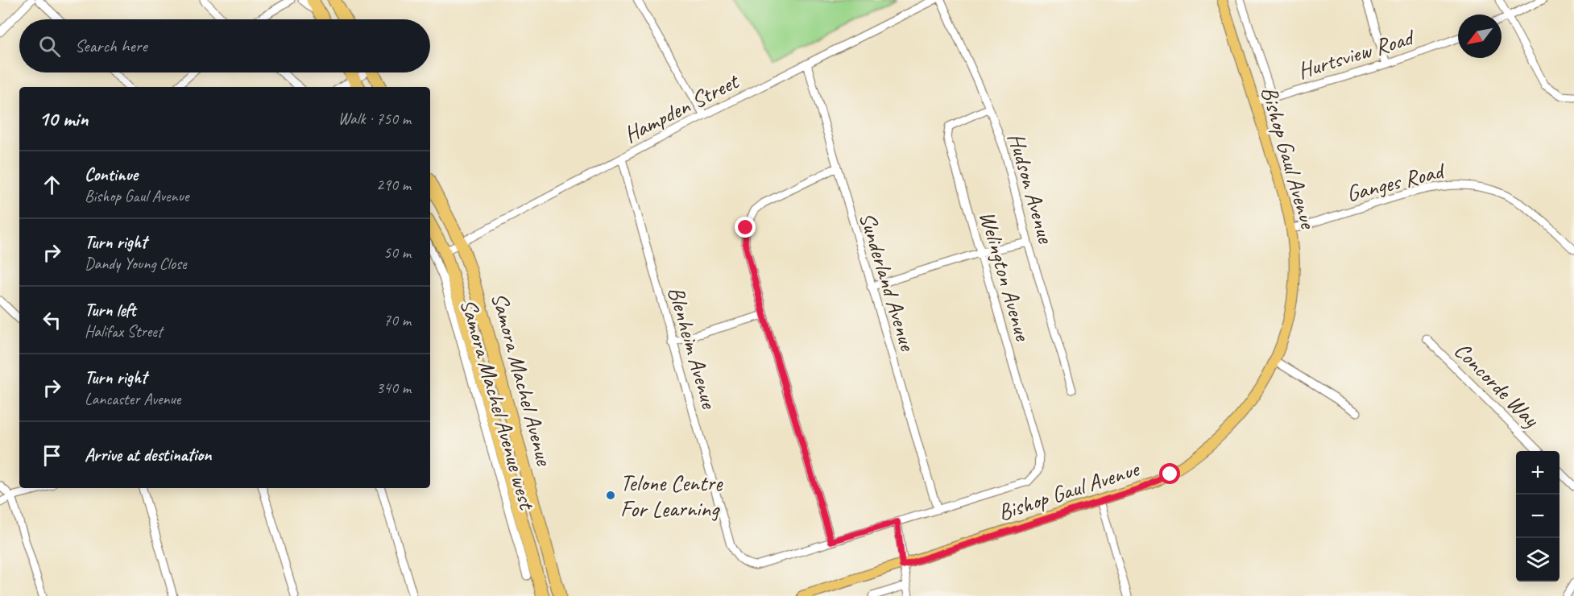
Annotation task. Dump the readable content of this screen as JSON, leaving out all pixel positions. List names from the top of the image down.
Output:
{
  "streets": {
    "highway": ["Samora Machel Avenue"],
    "main road": ["Bishop Gaul Avenue"],
    "street": [
      "Hurtsview Road",
      "Hampden Street",
      "Ganges Road",
      "Hudson Avenue",
      "Welington Avenue",
      "Sunderland Avenue",
      "Blenheim Avenue",
      "Concorde Way",
      "Samora Machel Avenue west"
    ]
  },
  "crossings": [
    ["Hurtsview Road", "Bishop Gaul Avenue"],
    ["Hampden Street", "Sunderland Avenue"],
    ["Hampden Street", "Blenheim Avenue"],
    ["Hampden Street", "Samora Machel Avenue"],
    ["Bishop Gaul Avenue", "Ganges Road"],
    ["Hudson Avenue", "Welington Avenue"],
    ["Welington Avenue", "Blenheim Avenue"],
    ["Sunderland Avenue", "Blenheim Avenue"]
  ],
  "places": ["Telone Centre For Learning"],
  "north": "bottom left",
  "page": {
    "search": "Search here",
    "heading": ["10 min", "Walk · 750 m"],
    "list": [
      ["Continue", "Bishop Gaul Avenue", "290 m"],
      ["Turn right", "Dandy Young Close", "50 m"],
      ["Turn left", "Halifax Street", "70 m"],
      ["Turn right", "Lancaster Avenue", "340 m"],
      "Arrive at destination"
    ],
    "map_buttons": ["+", "−"]
  }
}
